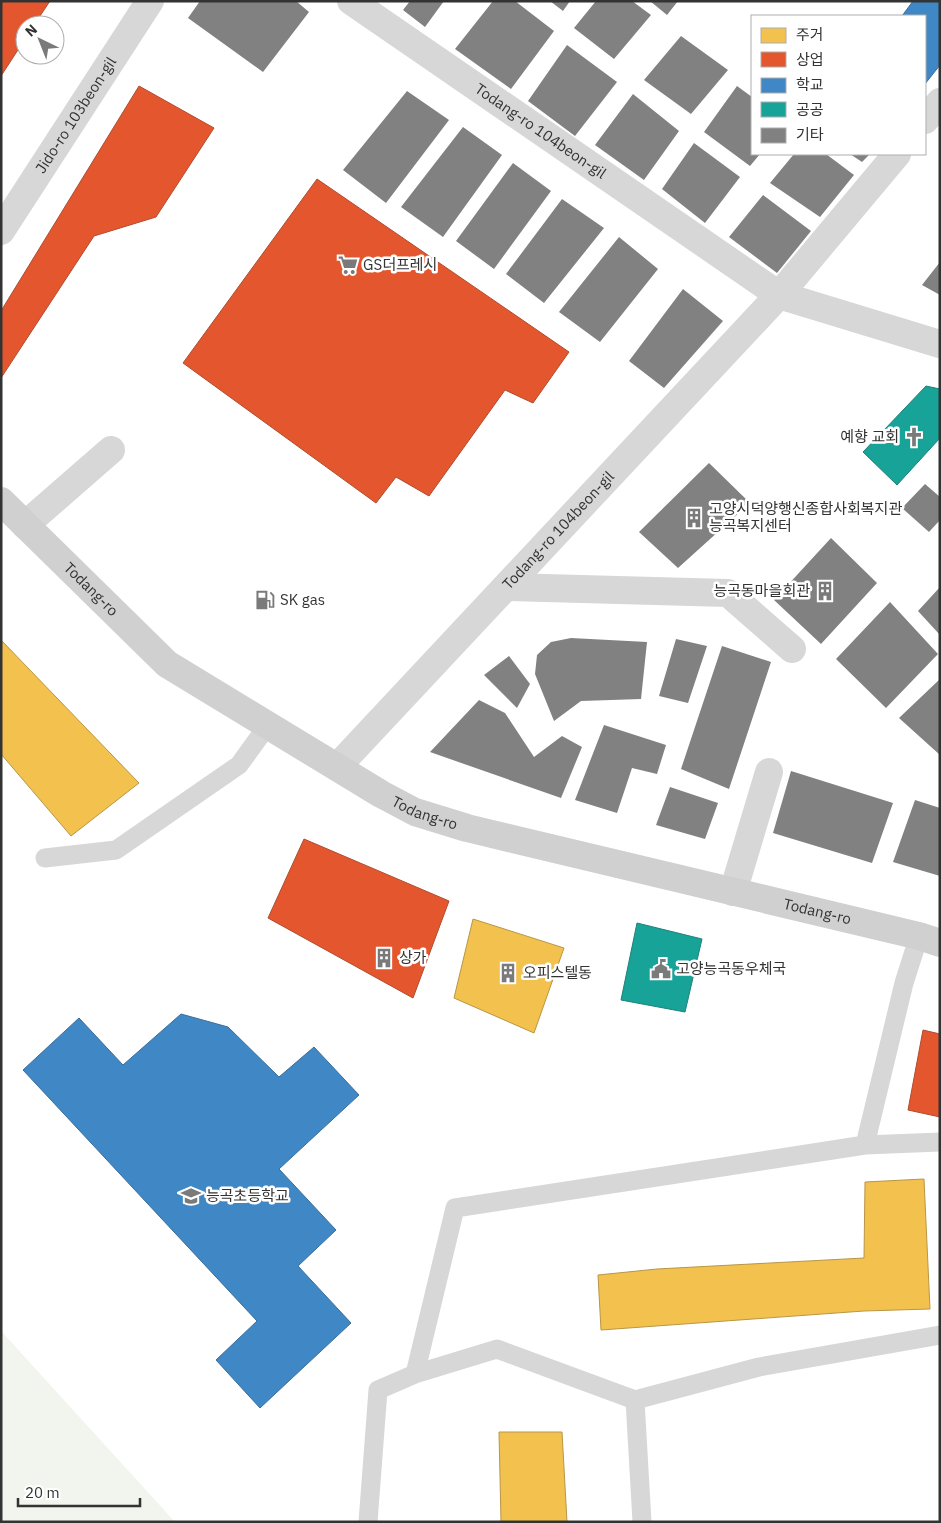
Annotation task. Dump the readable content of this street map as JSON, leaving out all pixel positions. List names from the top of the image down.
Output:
{
  "streets": {
    "main road": ["Todang-ro"],
    "street": ["Jido-ro 103beon-gil", "Todang-ro 104beon-gil"]
  },
  "crossings": [
    ["Todang-ro 104beon-gil", "Todang-ro"]
  ],
  "places": {
    "supermarket": ["GS더프레시"],
    "church": ["예향 교회"],
    "building": [
      "고양시덕양행신종합사회복지관 능곡복지센터",
      "능곡동마을회관",
      "상가",
      "오피스텔동"
    ],
    "fuel station": ["SK gas"],
    "public building": ["고양능곡동우체국"],
    "school or university": ["능곡초등학교"]
  },
  "legend": [
    "주거",
    "상업",
    "학교",
    "공공",
    "기타"
  ],
  "scale_bar": "20 m",
  "north": "top left"
}
